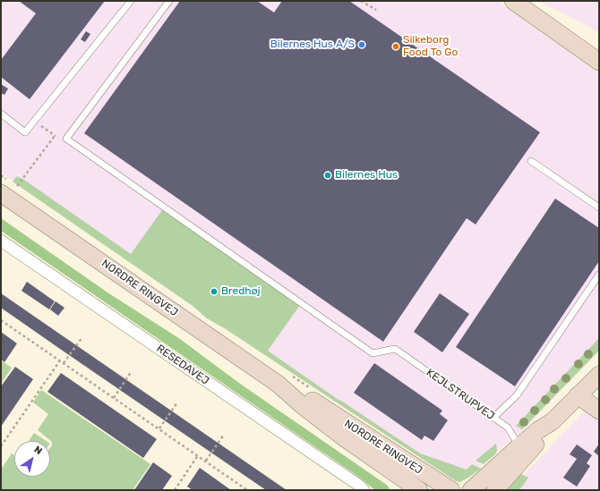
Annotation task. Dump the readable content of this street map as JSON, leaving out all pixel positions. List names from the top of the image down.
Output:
{
  "streets": {
    "main road": ["NORDRE RINGVEJ"],
    "street": ["RESEDAVEJ"],
    "lane": ["KEJLSTRUPVEJ"]
  },
  "places": [
    "Bilernes Hus A/S",
    "Silkeborg Food To Go",
    "Bilernes Hus",
    "Bredhøj"
  ],
  "north": "top right"
}
